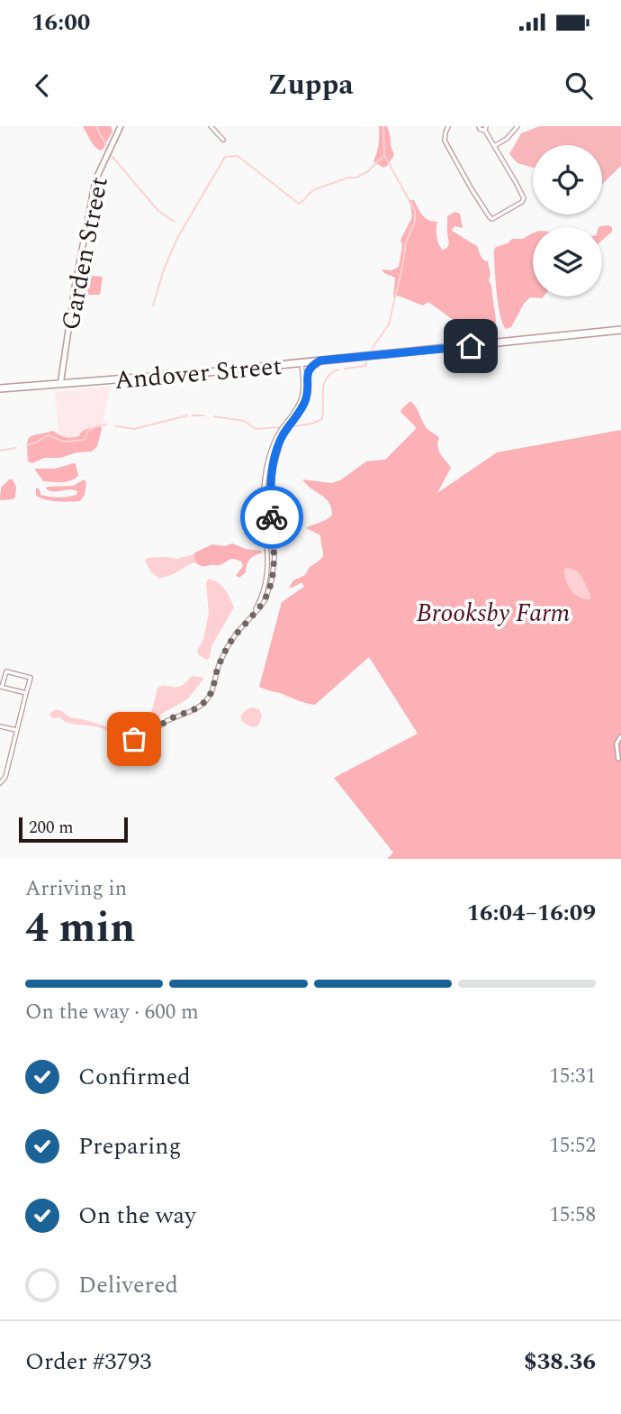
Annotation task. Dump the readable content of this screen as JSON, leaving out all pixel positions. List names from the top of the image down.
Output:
{
  "streets": {
    "highway": ["Andover Street"],
    "main road": ["Garden Street"]
  },
  "crossings": [
    ["Garden Street", "Andover Street"]
  ],
  "parks": ["Brooksby Farm"],
  "scale_bar": "200 m",
  "page": {
    "status": "16:00",
    "header": "Zuppa",
    "scale": "200 m",
    "heading": ["4 min", "Arriving in", "16:04–16:09"],
    "panel": ["Order #3793", "$38.36"],
    "bar": "On the way · 600 m",
    "list": [
      ["Confirmed", "15:31"],
      ["Preparing", "15:52"],
      ["On the way", "15:58"],
      "Delivered"
    ]
  }
}
